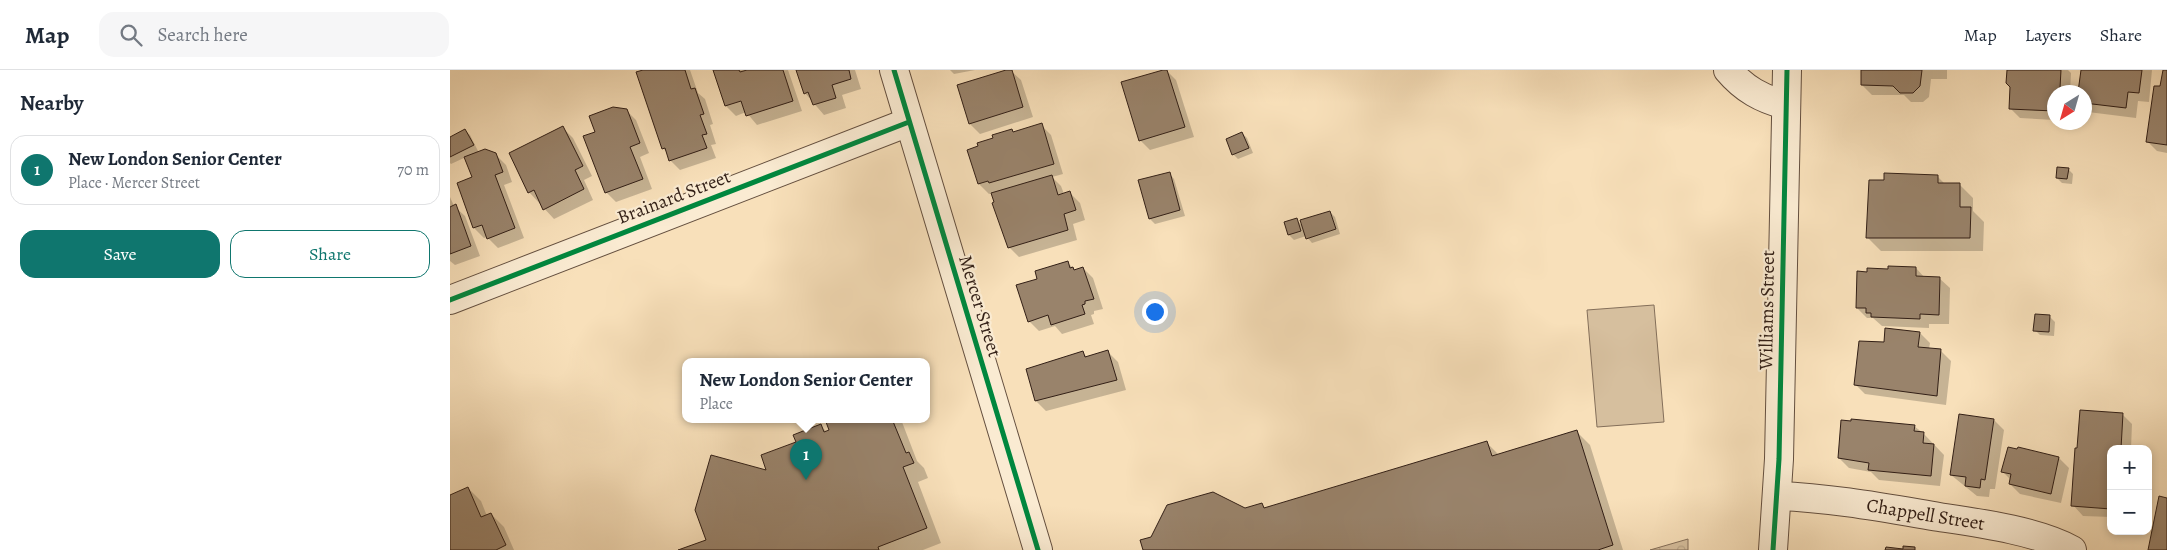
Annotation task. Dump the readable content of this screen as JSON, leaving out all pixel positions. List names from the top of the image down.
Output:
{
  "streets": {
    "street": [
      "Brainard Street",
      "Mercer Street",
      "Williams Street",
      "Chappell Street"
    ]
  },
  "crossings": [
    ["Brainard Street", "Mercer Street"],
    ["Williams Street", "Chappell Street"]
  ],
  "north": "bottom left",
  "page": {
    "header": "Map",
    "search": "Search here",
    "nav": ["Map", "Layers", "Share"],
    "heading": "Nearby",
    "list": [
      {
        "mark": "1",
        "name": "New London Senior Center",
        "note": "Place · Mercer Street",
        "value": "70 m"
      }
    ],
    "buttons": ["Save", "Share"],
    "popup": ["New London Senior Center", "Place"],
    "pins": "1",
    "map_buttons": ["+", "−"]
  }
}
